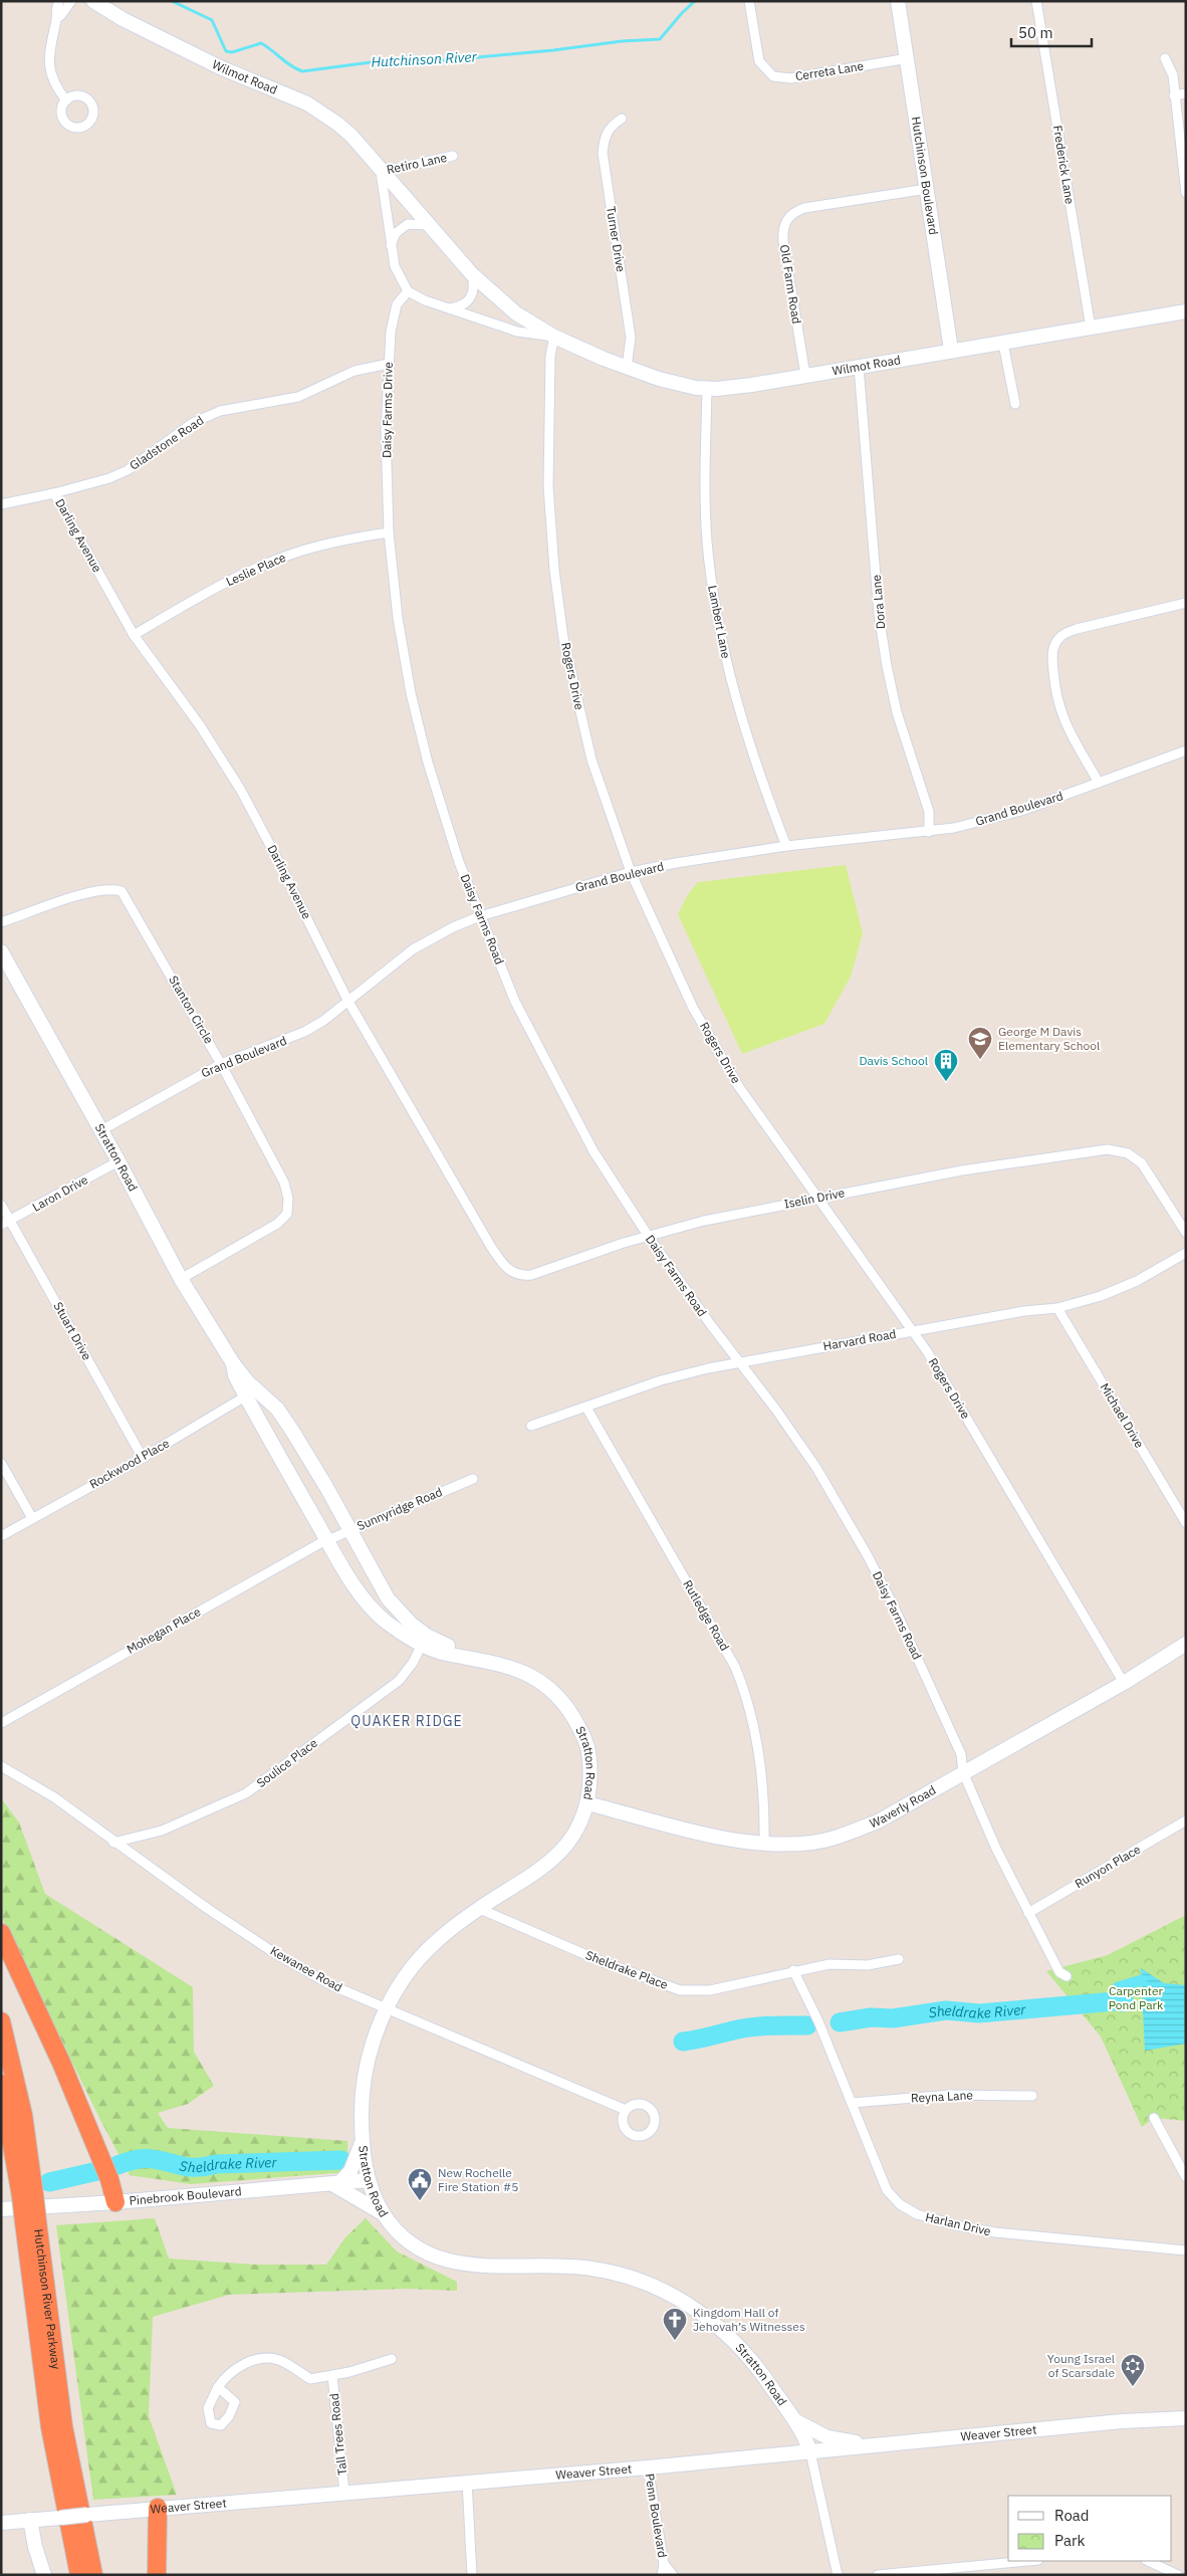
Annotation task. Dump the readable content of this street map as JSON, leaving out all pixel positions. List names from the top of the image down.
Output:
{
  "streets": {
    "highway": ["Hutchinson River Parkway"],
    "street": [
      "Cerreta Lane",
      "Wilmot Road",
      "Retiro Lane",
      "Frederick Lane",
      "Hutchinson Boulevard",
      "Turner Drive",
      "Old Farm Road",
      "Daisy Farms Drive",
      "Gladstone Road",
      "Darling Avenue",
      "Leslie Place",
      "Dora Lane",
      "Lambert Lane",
      "Rogers Drive",
      "Grand Boulevard",
      "Daisy Farms Road",
      "Stanton Circle",
      "Stratton Road",
      "Laron Drive",
      "Iselin Drive",
      "Stuart Drive",
      "Harvard Road",
      "Michael Drive",
      "Rockwood Place",
      "Sunnyridge Road",
      "Rutledge Road",
      "Mohegan Place",
      "Soulice Place",
      "Waverly Road",
      "Runyon Place",
      "Kewanee Road",
      "Sheldrake Place",
      "Reyna Lane",
      "Pinebrook Boulevard",
      "Harlan Drive",
      "Tall Trees Road",
      "Weaver Street",
      "Penn Boulevard"
    ]
  },
  "crossings": [
    ["Cerreta Lane", "Hutchinson Boulevard"],
    ["Wilmot Road", "Retiro Lane"],
    ["Wilmot Road", "Frederick Lane"],
    ["Wilmot Road", "Hutchinson Boulevard"],
    ["Wilmot Road", "Turner Drive"],
    ["Wilmot Road", "Old Farm Road"],
    ["Wilmot Road", "Daisy Farms Drive"],
    ["Wilmot Road", "Dora Lane"],
    ["Wilmot Road", "Lambert Lane"],
    ["Wilmot Road", "Rogers Drive"],
    ["Hutchinson Boulevard", "Old Farm Road"],
    ["Daisy Farms Drive", "Gladstone Road"],
    ["Daisy Farms Drive", "Leslie Place"],
    ["Daisy Farms Drive", "Daisy Farms Road"],
    ["Gladstone Road", "Darling Avenue"],
    ["Darling Avenue", "Leslie Place"],
    ["Darling Avenue", "Grand Boulevard"],
    ["Darling Avenue", "Iselin Drive"],
    ["Leslie Place", "Daisy Farms Road"],
    ["Dora Lane", "Grand Boulevard"],
    ["Lambert Lane", "Grand Boulevard"],
    ["Rogers Drive", "Grand Boulevard"],
    ["Rogers Drive", "Iselin Drive"],
    ["Rogers Drive", "Harvard Road"],
    ["Rogers Drive", "Waverly Road"],
    ["Grand Boulevard", "Daisy Farms Road"],
    ["Grand Boulevard", "Stanton Circle"],
    ["Grand Boulevard", "Stratton Road"],
    ["Daisy Farms Road", "Iselin Drive"],
    ["Daisy Farms Road", "Harvard Road"],
    ["Daisy Farms Road", "Waverly Road"],
    ["Daisy Farms Road", "Runyon Place"],
    ["Stanton Circle", "Stratton Road"],
    ["Stratton Road", "Laron Drive"],
    ["Stratton Road", "Rockwood Place"],
    ["Stratton Road", "Sunnyridge Road"],
    ["Stratton Road", "Mohegan Place"],
    ["Stratton Road", "Soulice Place"],
    ["Stratton Road", "Waverly Road"],
    ["Stratton Road", "Kewanee Road"],
    ["Stratton Road", "Sheldrake Place"],
    ["Stratton Road", "Pinebrook Boulevard"],
    ["Stratton Road", "Weaver Street"],
    ["Laron Drive", "Stuart Drive"],
    ["Stuart Drive", "Rockwood Place"],
    ["Harvard Road", "Michael Drive"],
    ["Harvard Road", "Rutledge Road"],
    ["Sunnyridge Road", "Mohegan Place"],
    ["Rutledge Road", "Waverly Road"],
    ["Soulice Place", "Kewanee Road"],
    ["Sheldrake Place", "Harlan Drive"],
    ["Reyna Lane", "Harlan Drive"],
    ["Tall Trees Road", "Weaver Street"],
    ["Weaver Street", "Penn Boulevard"]
  ],
  "districts": ["QUAKER RIDGE"],
  "water": ["Hutchinson River", "Sheldrake River"],
  "parks": ["Carpenter Pond Park"],
  "places": {
    "school or university": ["George M Davis Elementary School"],
    "building": ["Davis School"],
    "public building": ["New Rochelle Fire Station #5"],
    "church": ["Kingdom Hall of Jehovah’s Witnesses"],
    "synagogue": ["Young Israel of Scarsdale"]
  },
  "legend": ["Road", "Park"],
  "scale_bar": "50 m"
}
